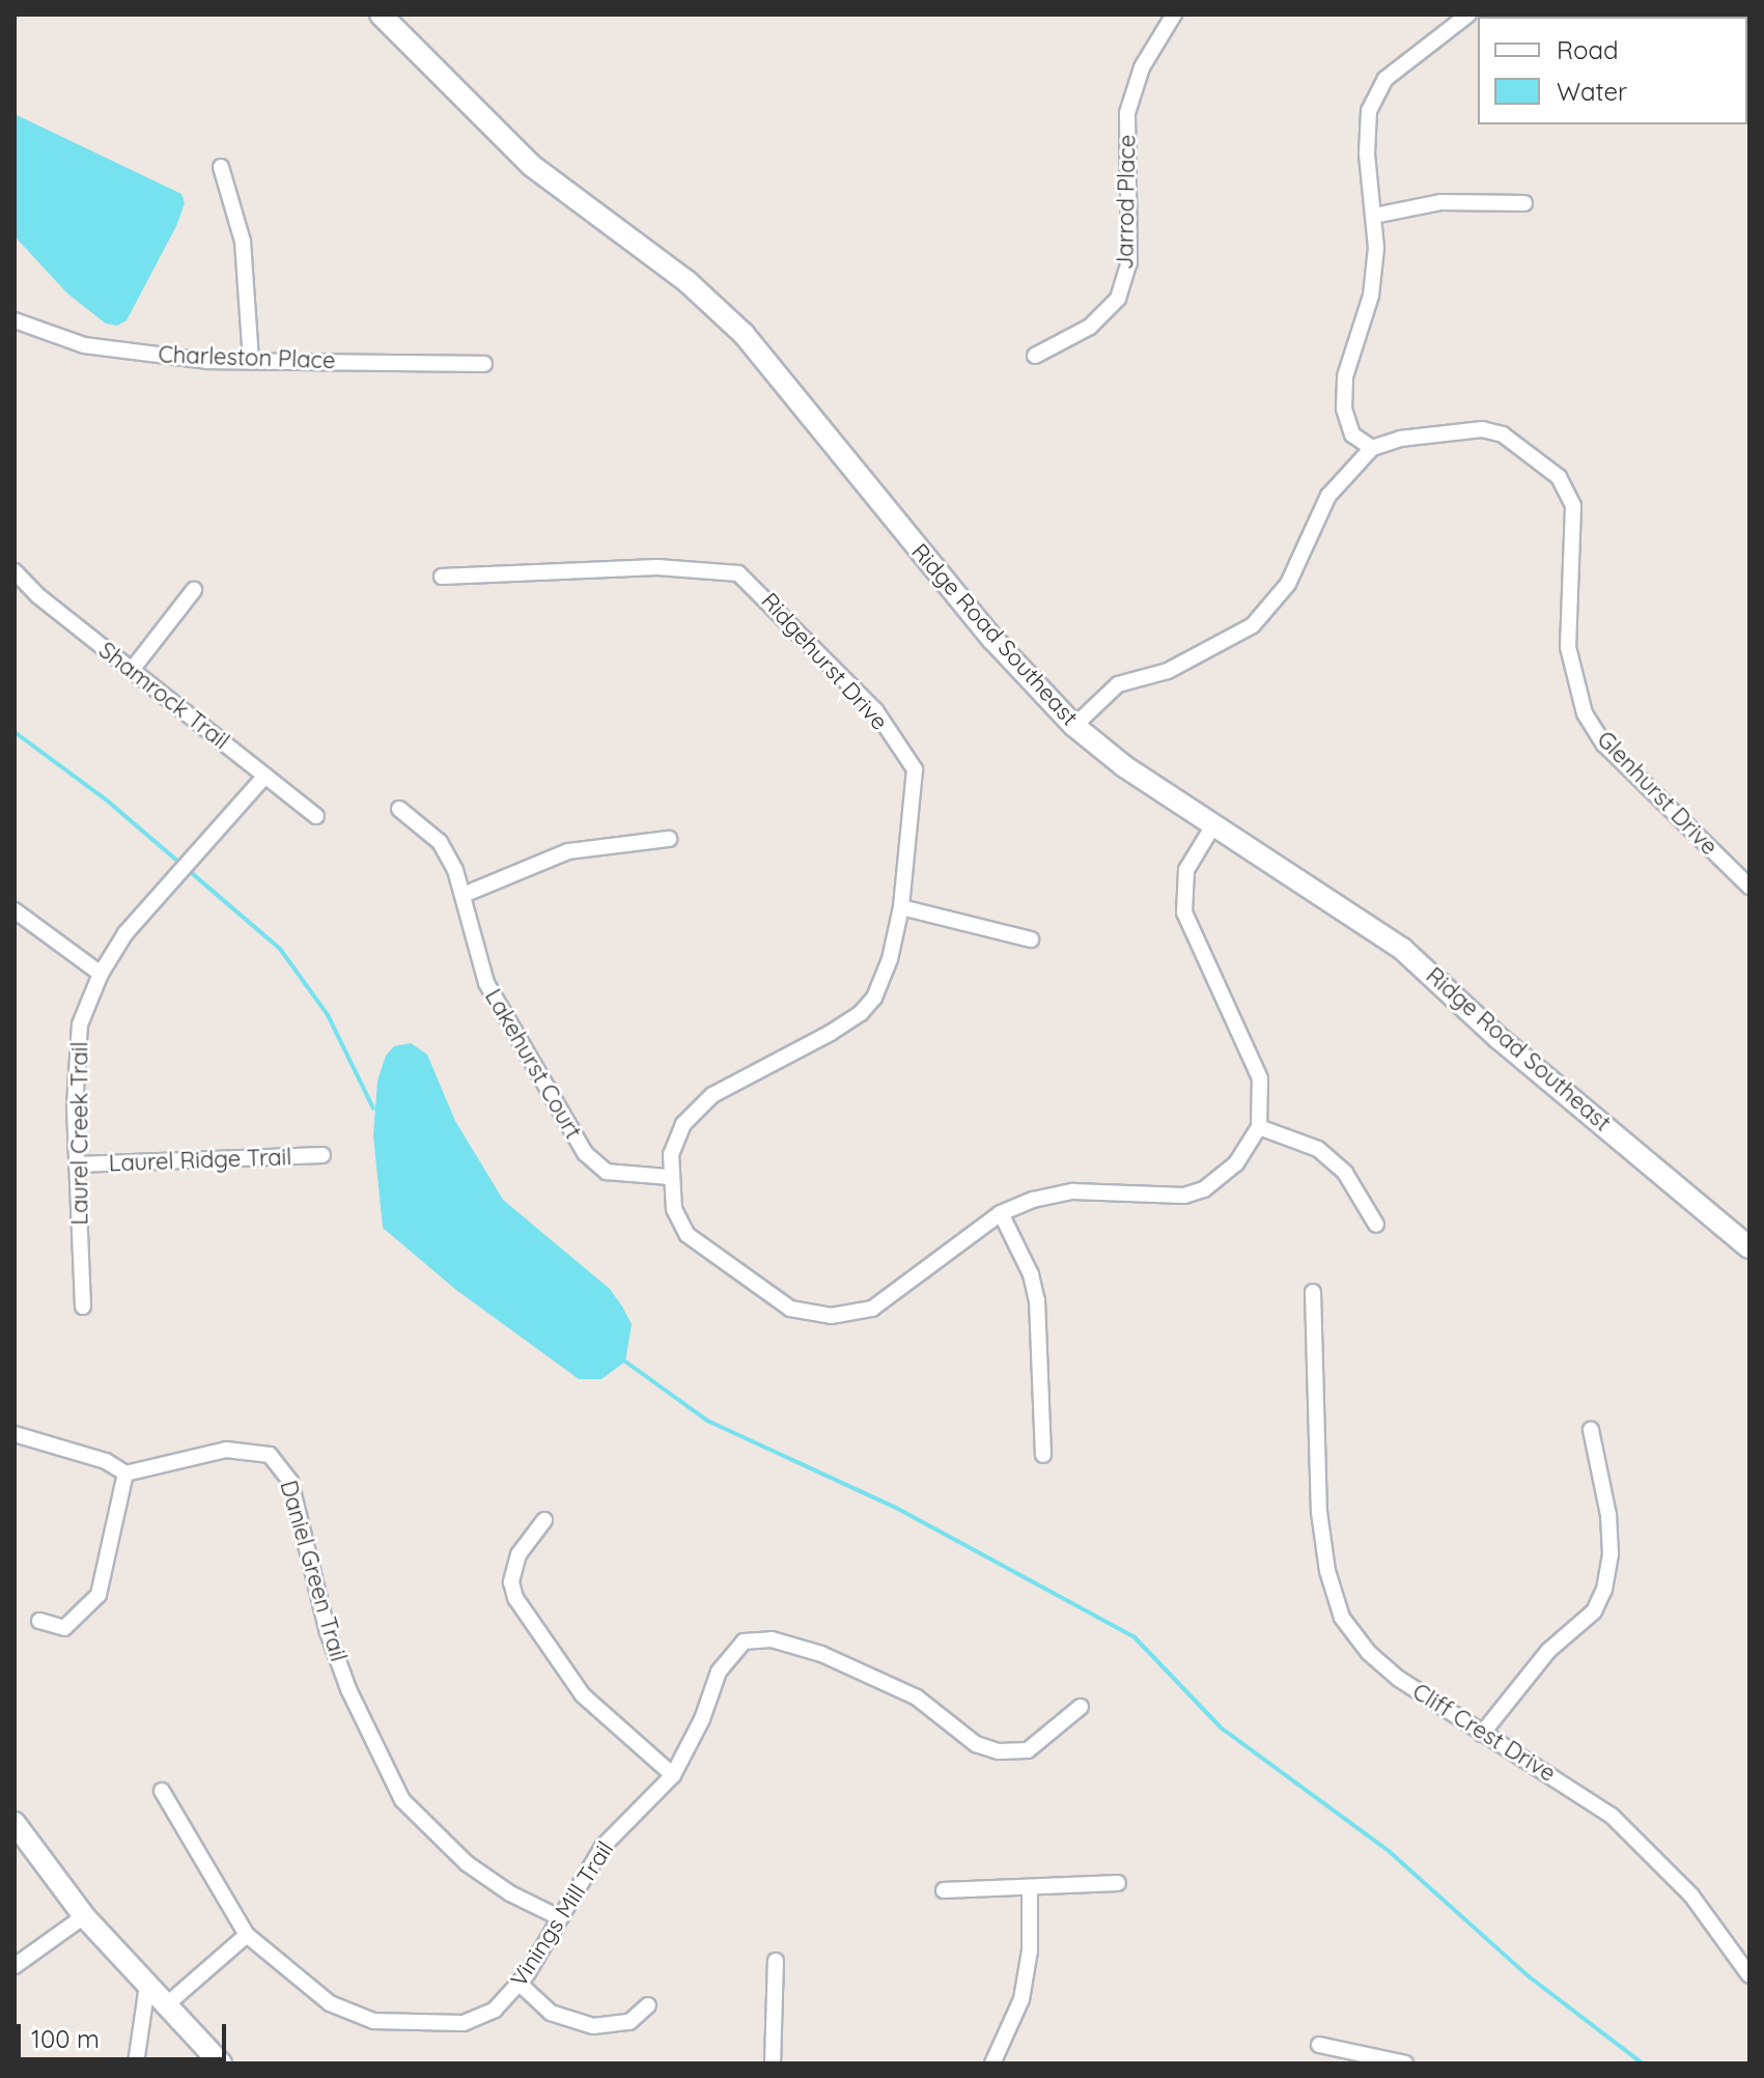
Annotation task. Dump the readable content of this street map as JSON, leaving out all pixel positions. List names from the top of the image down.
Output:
{
  "streets": {
    "street": [
      "Jarrod Place",
      "Charleston Place",
      "Ridge Road Southeast",
      "Ridgehurst Drive",
      "Shamrock Trail",
      "Glenhurst Drive",
      "Lakehurst Court",
      "Laurel Creek Trail",
      "Laurel Ridge Trail",
      "Daniel Green Trail",
      "Cliff Crest Drive",
      "Vinings Mill Trail"
    ]
  },
  "crossings": [
    ["Ridgehurst Drive", "Lakehurst Court"],
    ["Shamrock Trail", "Laurel Creek Trail"],
    ["Laurel Creek Trail", "Laurel Ridge Trail"],
    ["Daniel Green Trail", "Vinings Mill Trail"]
  ],
  "legend": ["Road", "Water"],
  "scale_bar": "100 m"
}
